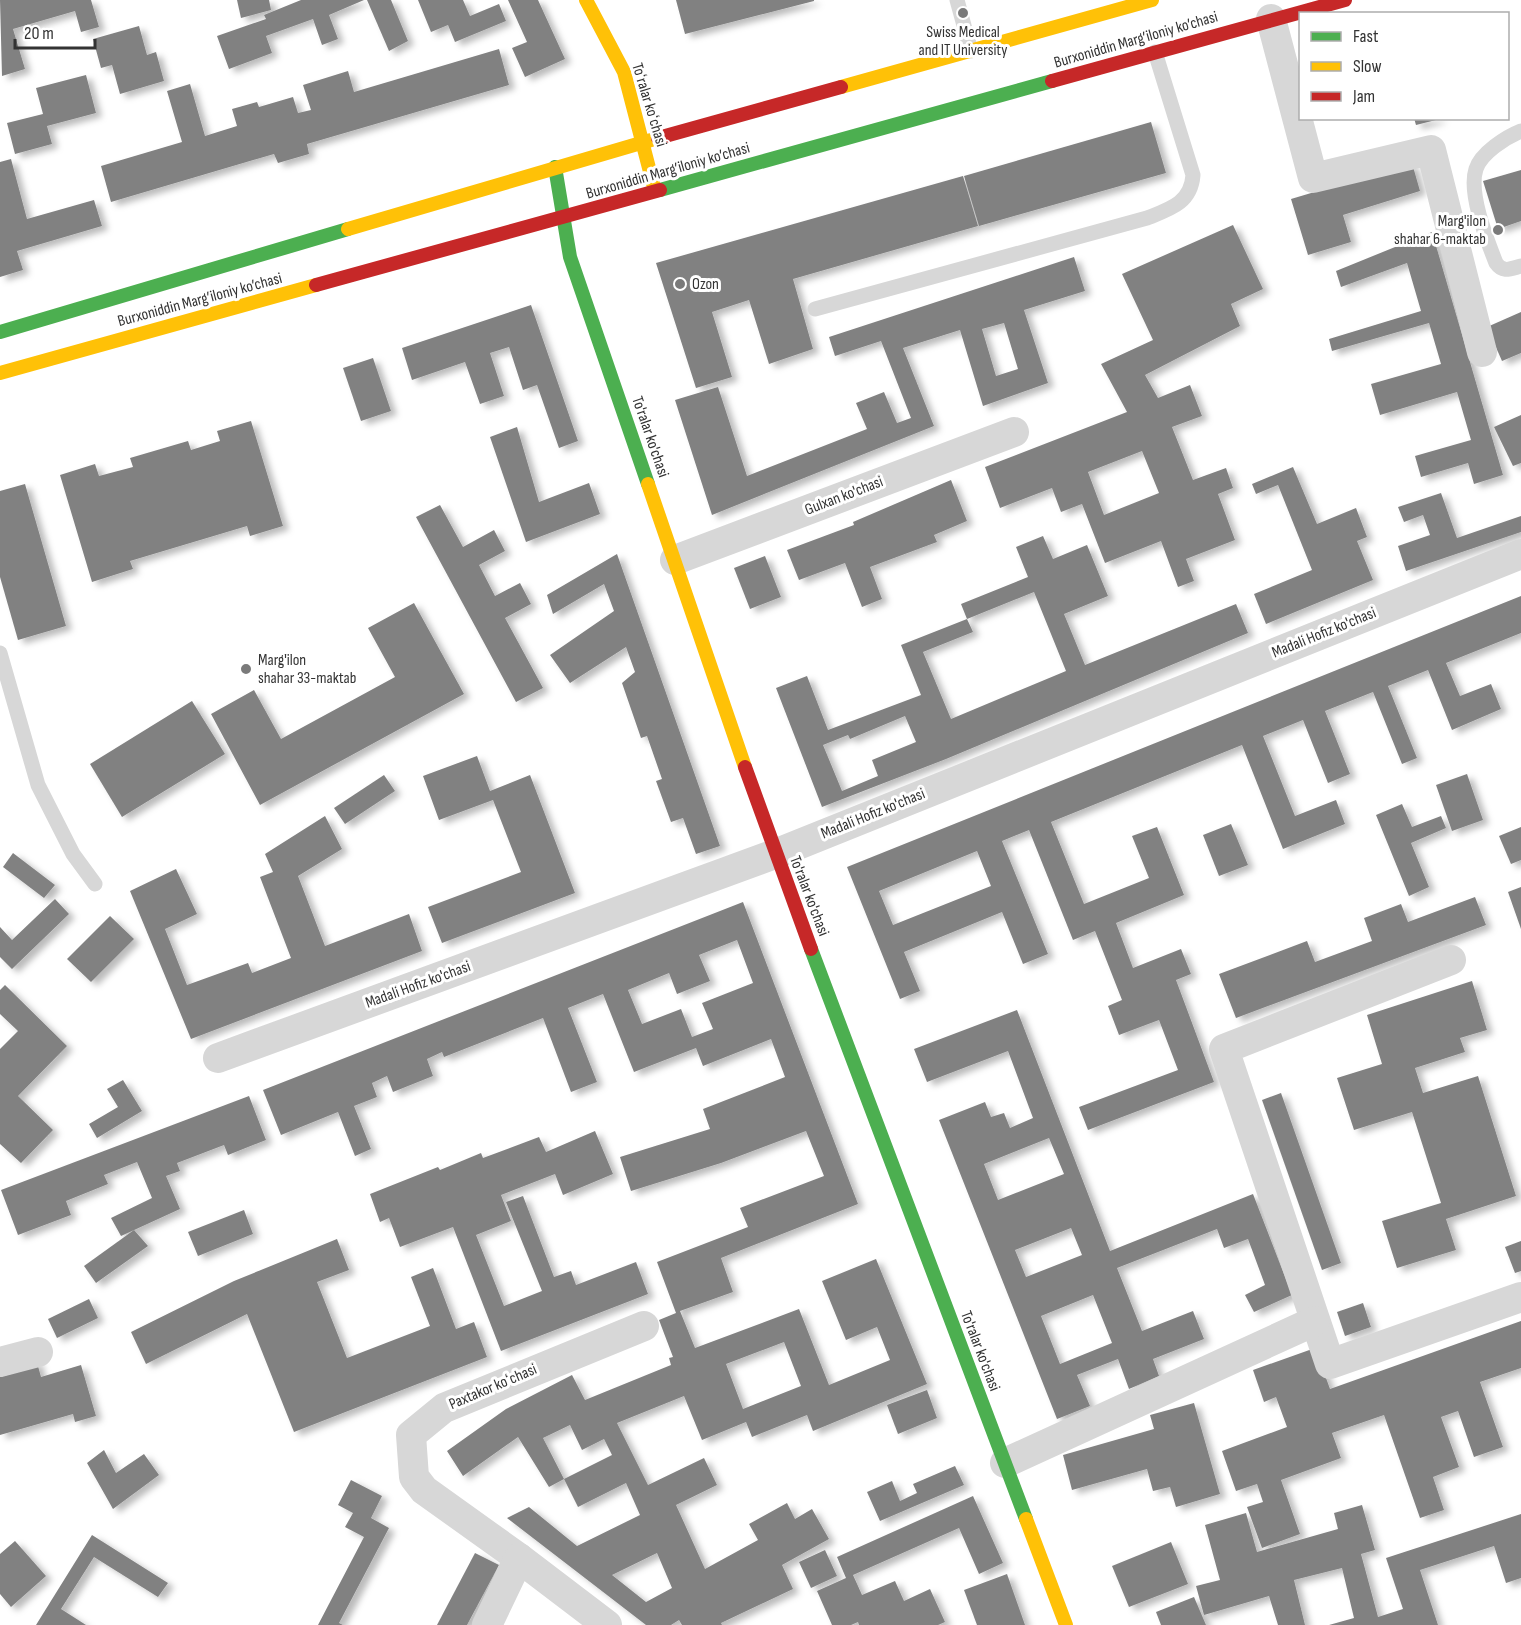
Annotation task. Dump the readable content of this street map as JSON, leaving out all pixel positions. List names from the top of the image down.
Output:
{
  "streets": {
    "main road": ["Burxoniddin Marg’iloniy ko’chasi", "Toʻralar koʻchasi", "To'ralar ko'chasi"],
    "street": ["Gulxan ko'chasi", "Madali Hofiz ko'chasi", "Paxtakor koʻchasi"]
  },
  "crossings": [
    ["Burxoniddin Marg’iloniy ko’chasi", "Toʻralar koʻchasi"],
    ["Burxoniddin Marg’iloniy ko’chasi", "To'ralar ko'chasi"],
    ["To'ralar ko'chasi", "Gulxan ko'chasi"],
    ["To'ralar ko'chasi", "Madali Hofiz ko'chasi"]
  ],
  "places": [
    "Swiss Medical and IT University",
    "Marg'ilon shahar 6-maktab",
    "Ozon",
    "Marg'ilon shahar 33-maktab"
  ],
  "legend": ["Fast", "Slow", "Jam"],
  "scale_bar": "20 m"
}
